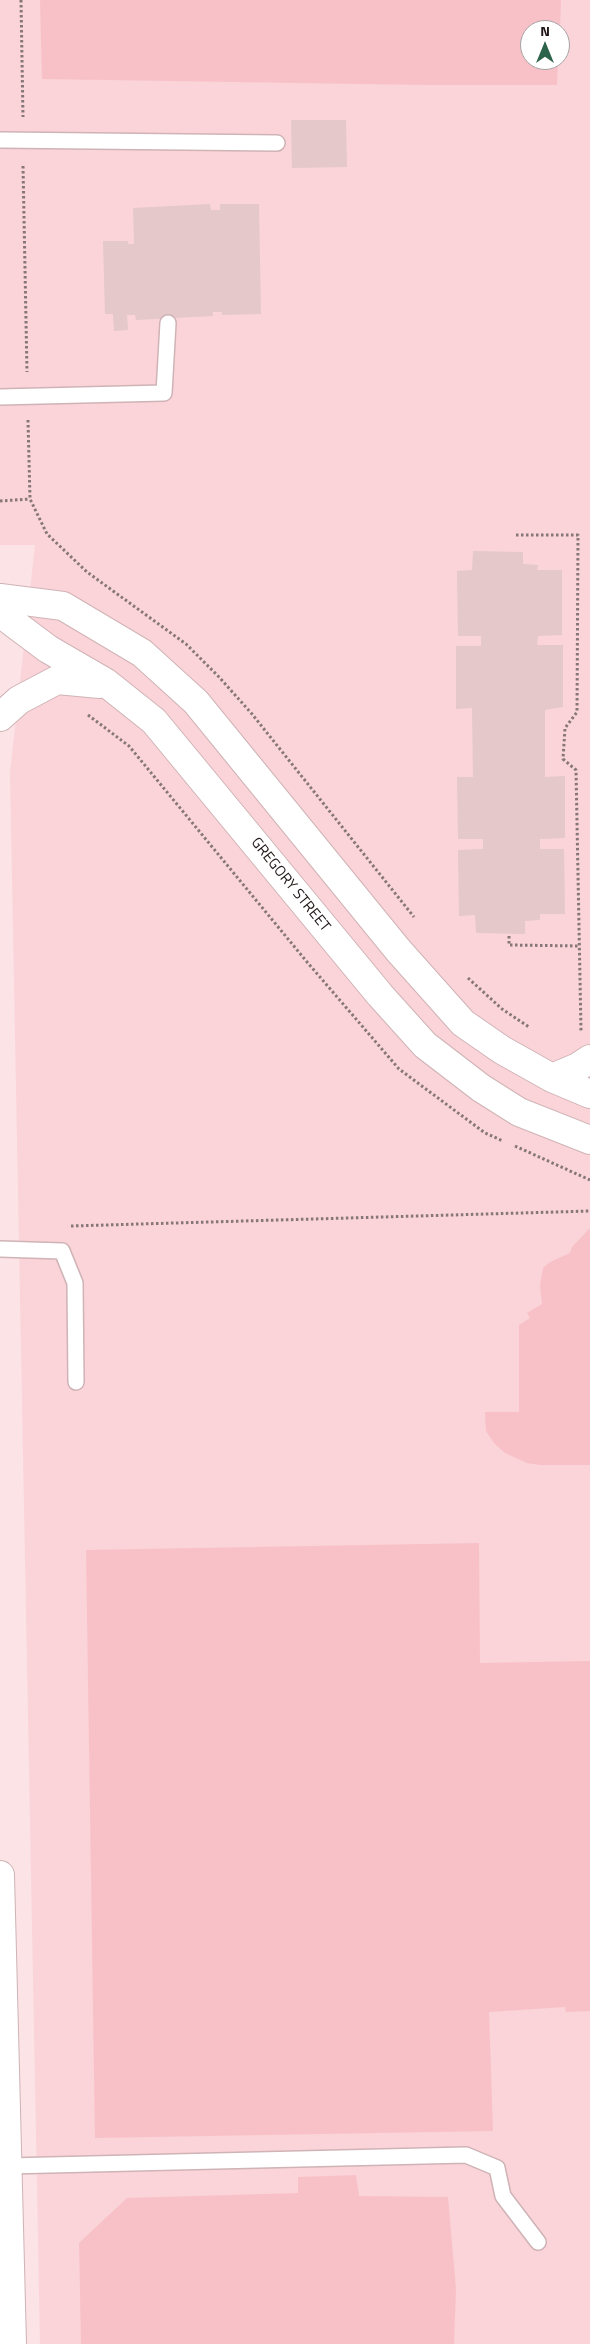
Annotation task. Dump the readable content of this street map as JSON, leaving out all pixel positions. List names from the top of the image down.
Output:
{
  "streets": {
    "main road": ["GREGORY STREET"]
  },
  "north": "top"
}
